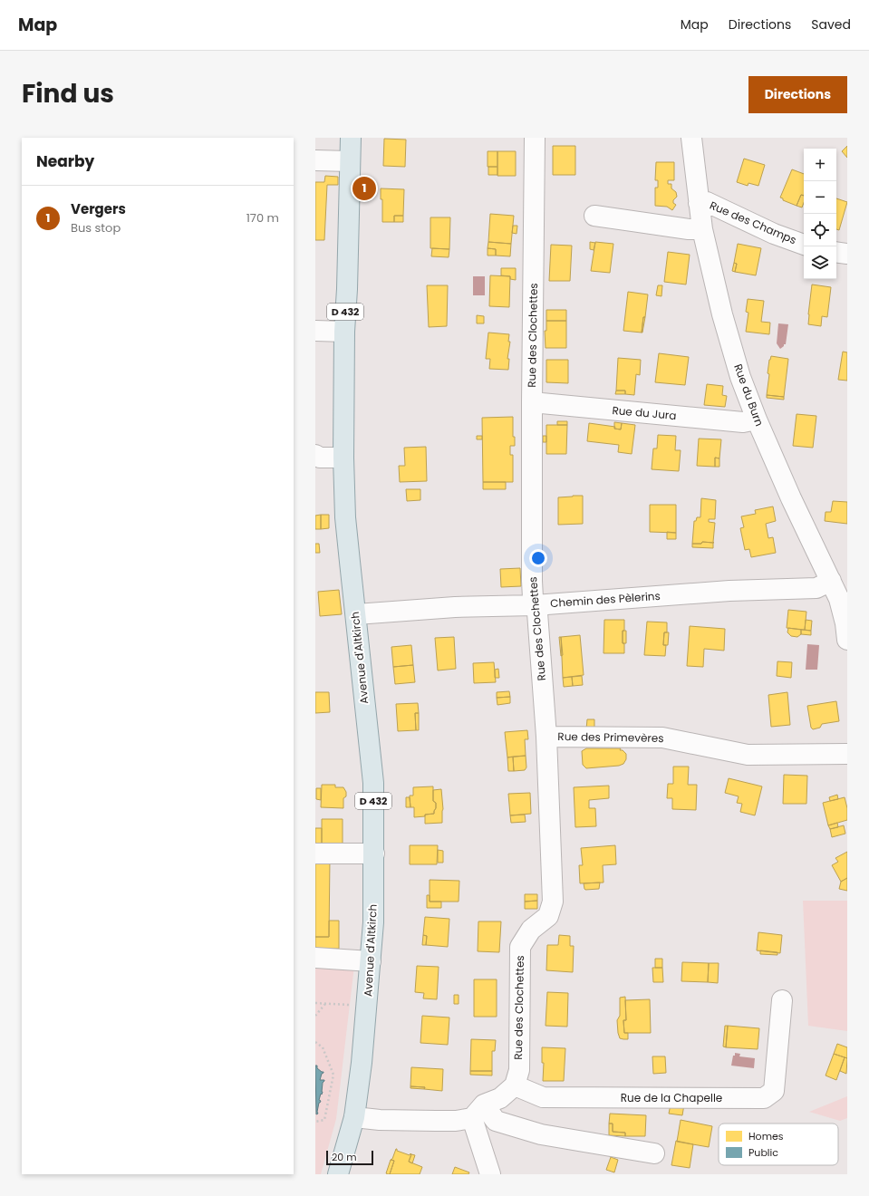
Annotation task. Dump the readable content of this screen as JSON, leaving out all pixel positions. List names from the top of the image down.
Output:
{
  "streets": {
    "main road": ["D 432", "Avenue d'Altkirch"],
    "street": [
      "Rue des Champs",
      "Rue des Clochettes",
      "Rue du Burn",
      "Rue du Jura",
      "Chemin des Pèlerins",
      "Rue des Primevères",
      "Rue de la Chapelle"
    ]
  },
  "crossings": [
    ["Rue des Champs", "Rue du Burn"],
    ["Rue des Clochettes", "Rue du Jura"],
    ["Rue des Clochettes", "Chemin des Pèlerins"],
    ["Rue des Clochettes", "Rue des Primevères"],
    ["Rue des Clochettes", "Rue de la Chapelle"],
    ["Rue du Burn", "Rue du Jura"],
    ["Rue du Burn", "Chemin des Pèlerins"],
    ["Chemin des Pèlerins", "Avenue d'Altkirch"]
  ],
  "legend": ["Homes", "Public"],
  "scale_bar": "20 m",
  "page": {
    "header": "Map",
    "nav": ["Map", "Directions", "Saved"],
    "title": "Find us",
    "buttons": "Directions",
    "heading": "Nearby",
    "map_buttons": ["+", "−"],
    "pins": "1",
    "list": [
      {
        "mark": "1",
        "name": "Vergers",
        "note": "Bus stop",
        "value": "170 m"
      }
    ],
    "scale": "20 m"
  }
}
